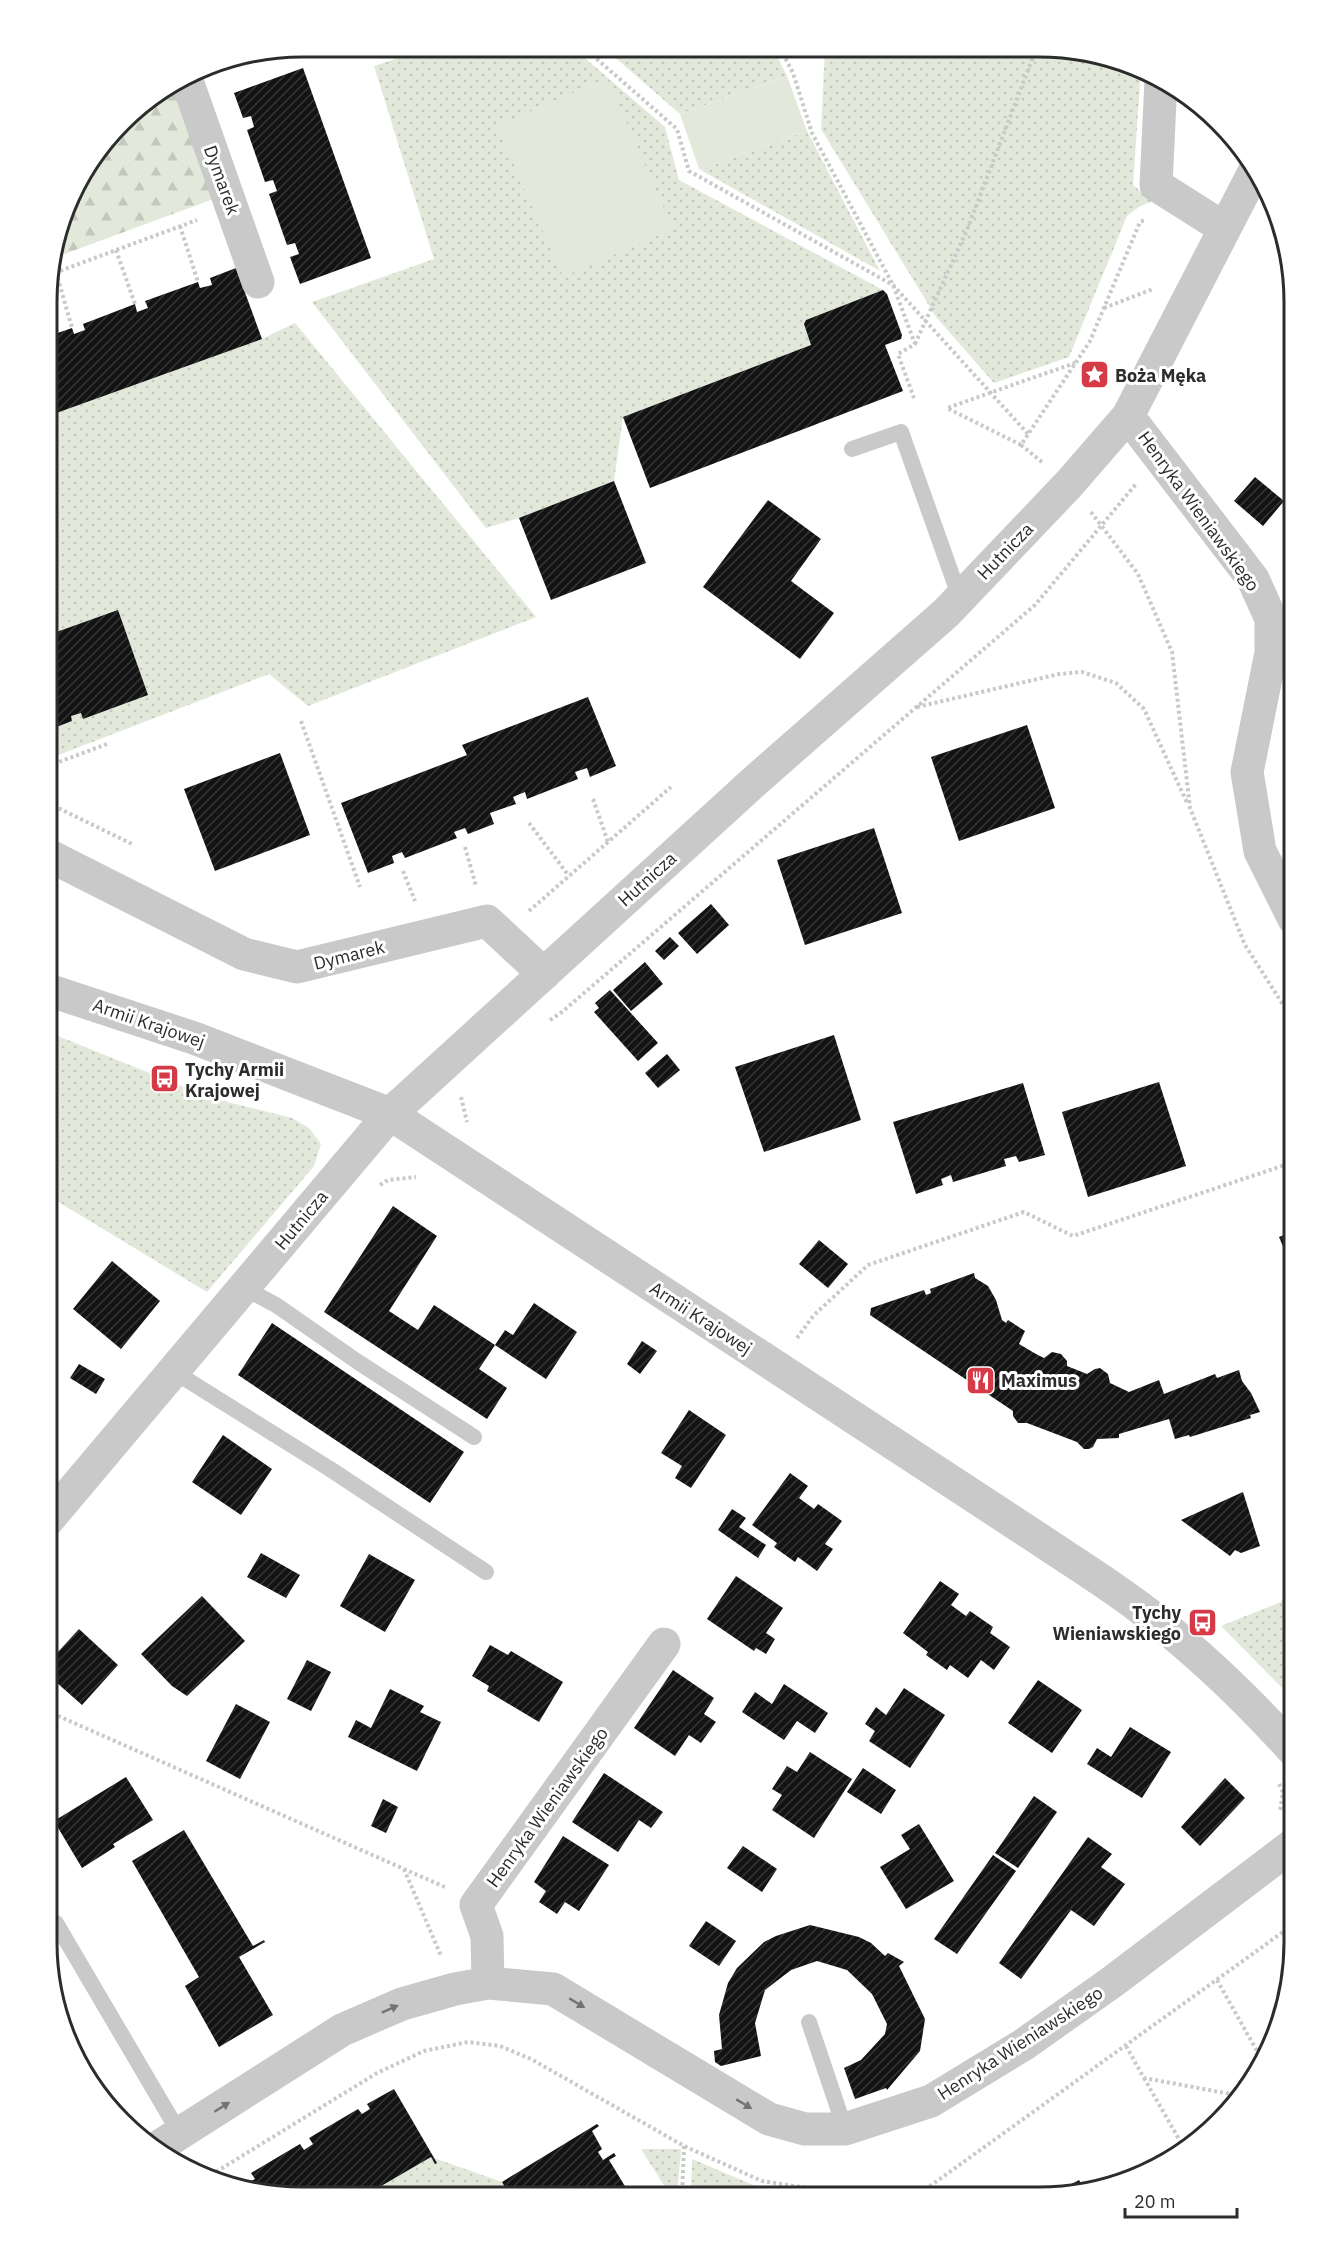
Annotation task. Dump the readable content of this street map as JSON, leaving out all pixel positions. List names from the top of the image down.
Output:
{
  "streets": {
    "street": [
      "Dymarek",
      "Henryka Wieniawskiego",
      "Hutnicza",
      "Armii Krajowej"
    ]
  },
  "crossings": [
    ["Dymarek", "Hutnicza"],
    ["Henryka Wieniawskiego", "Hutnicza"],
    ["Hutnicza", "Armii Krajowej"]
  ],
  "places": {
    "place": ["Boża Męka"],
    "bus stop": ["Tychy Armii Krajowej", "Tychy Wieniawskiego"],
    "restaurant": ["Maximus"]
  },
  "scale_bar": "20 m"
}
